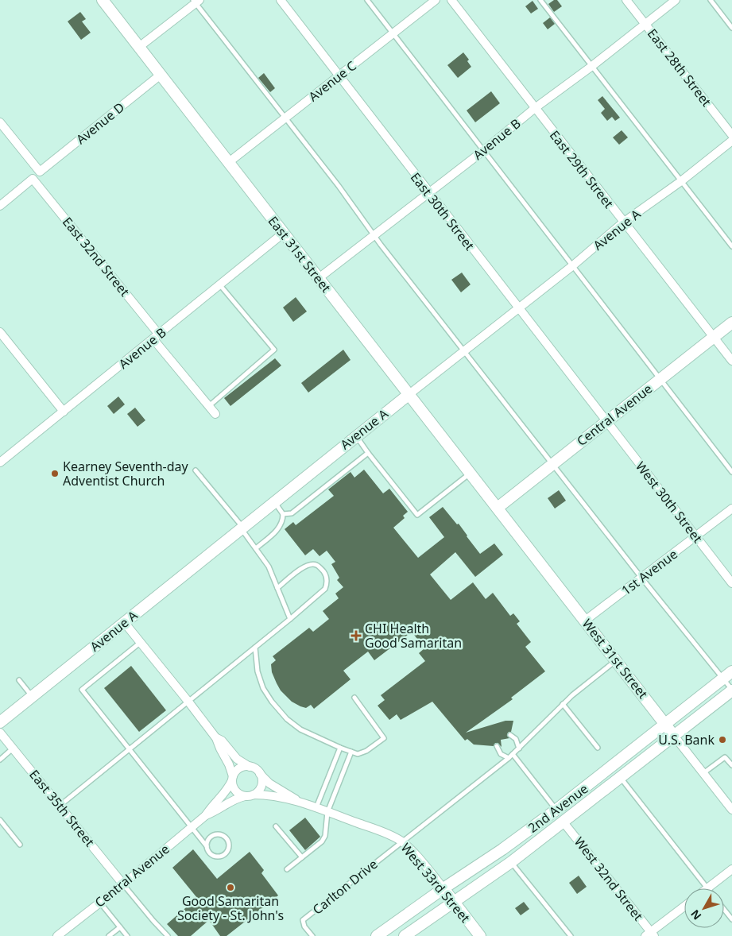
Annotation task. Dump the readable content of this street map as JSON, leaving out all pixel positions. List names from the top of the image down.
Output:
{
  "streets": {
    "street": [
      "East 28th Street",
      "Avenue C",
      "Avenue D",
      "Avenue B",
      "East 29th Street",
      "East 30th Street",
      "Avenue A",
      "East 31st Street",
      "East 32nd Street",
      "Central Avenue",
      "West 30th Street",
      "1st Avenue",
      "West 31st Street",
      "East 35th Street",
      "2nd Avenue",
      "West 32nd Street",
      "West 33rd Street"
    ],
    "lane": ["Carlton Drive"]
  },
  "crossings": [
    ["East 28th Street", "Avenue B"],
    ["Avenue C", "East 30th Street"],
    ["Avenue C", "East 31st Street"],
    ["Avenue D", "East 31st Street"],
    ["Avenue B", "East 29th Street"],
    ["Avenue B", "East 30th Street"],
    ["Avenue B", "East 31st Street"],
    ["Avenue B", "East 32nd Street"],
    ["East 29th Street", "Avenue A"],
    ["East 29th Street", "Central Avenue"],
    ["East 30th Street", "Avenue A"],
    ["East 30th Street", "Central Avenue"],
    ["East 30th Street", "West 30th Street"],
    ["Avenue A", "East 31st Street"],
    ["East 31st Street", "Central Avenue"],
    ["East 31st Street", "West 31st Street"],
    ["Central Avenue", "West 30th Street"],
    ["Central Avenue", "West 31st Street"],
    ["Central Avenue", "East 35th Street"],
    ["Central Avenue", "West 33rd Street"],
    ["West 30th Street", "1st Avenue"],
    ["1st Avenue", "West 31st Street"],
    ["West 31st Street", "2nd Avenue"],
    ["2nd Avenue", "West 32nd Street"],
    ["2nd Avenue", "West 33rd Street"],
    ["West 33rd Street", "Carlton Drive"]
  ],
  "places": {
    "other": ["Kearney Seventh-day Adventist Church", "U.S. Bank", "Good Samaritan Society - St. John's"],
    "health": ["CHI Health Good Samaritan"]
  },
  "north": "bottom left"
}
